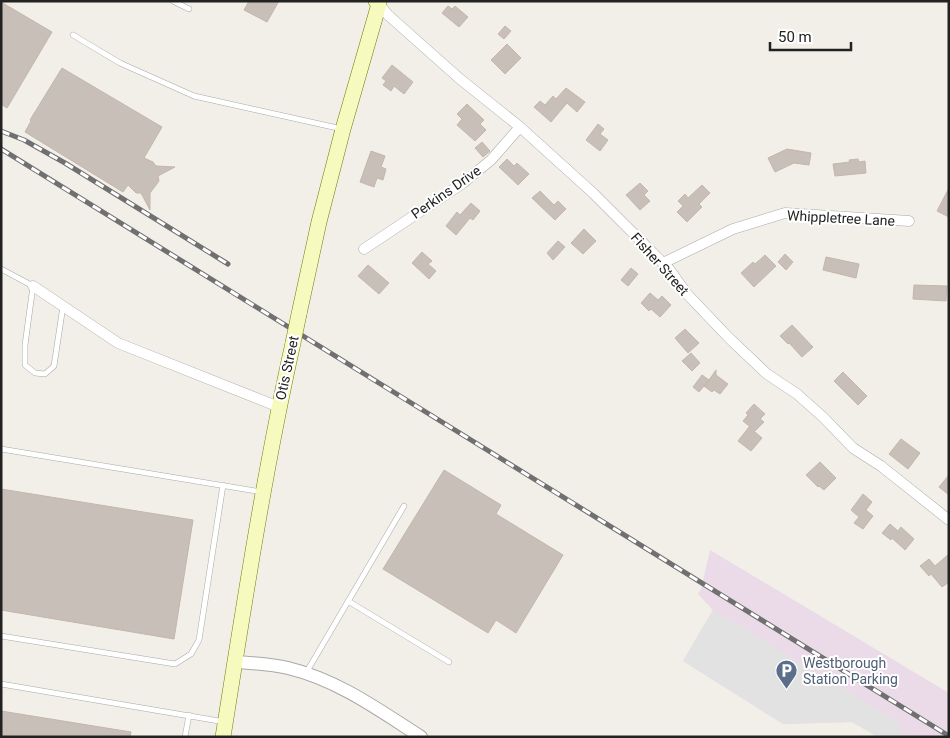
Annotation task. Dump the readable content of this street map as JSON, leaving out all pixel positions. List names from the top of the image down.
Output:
{
  "streets": {
    "main road": ["Otis Street"],
    "street": ["Perkins Drive", "Whippletree Lane", "Fisher Street"]
  },
  "crossings": [
    ["Perkins Drive", "Fisher Street"],
    ["Whippletree Lane", "Fisher Street"],
    ["Fisher Street", "Otis Street"]
  ],
  "places": {
    "parking": ["Westborough Station Parking"]
  },
  "scale_bar": "50 m"
}
